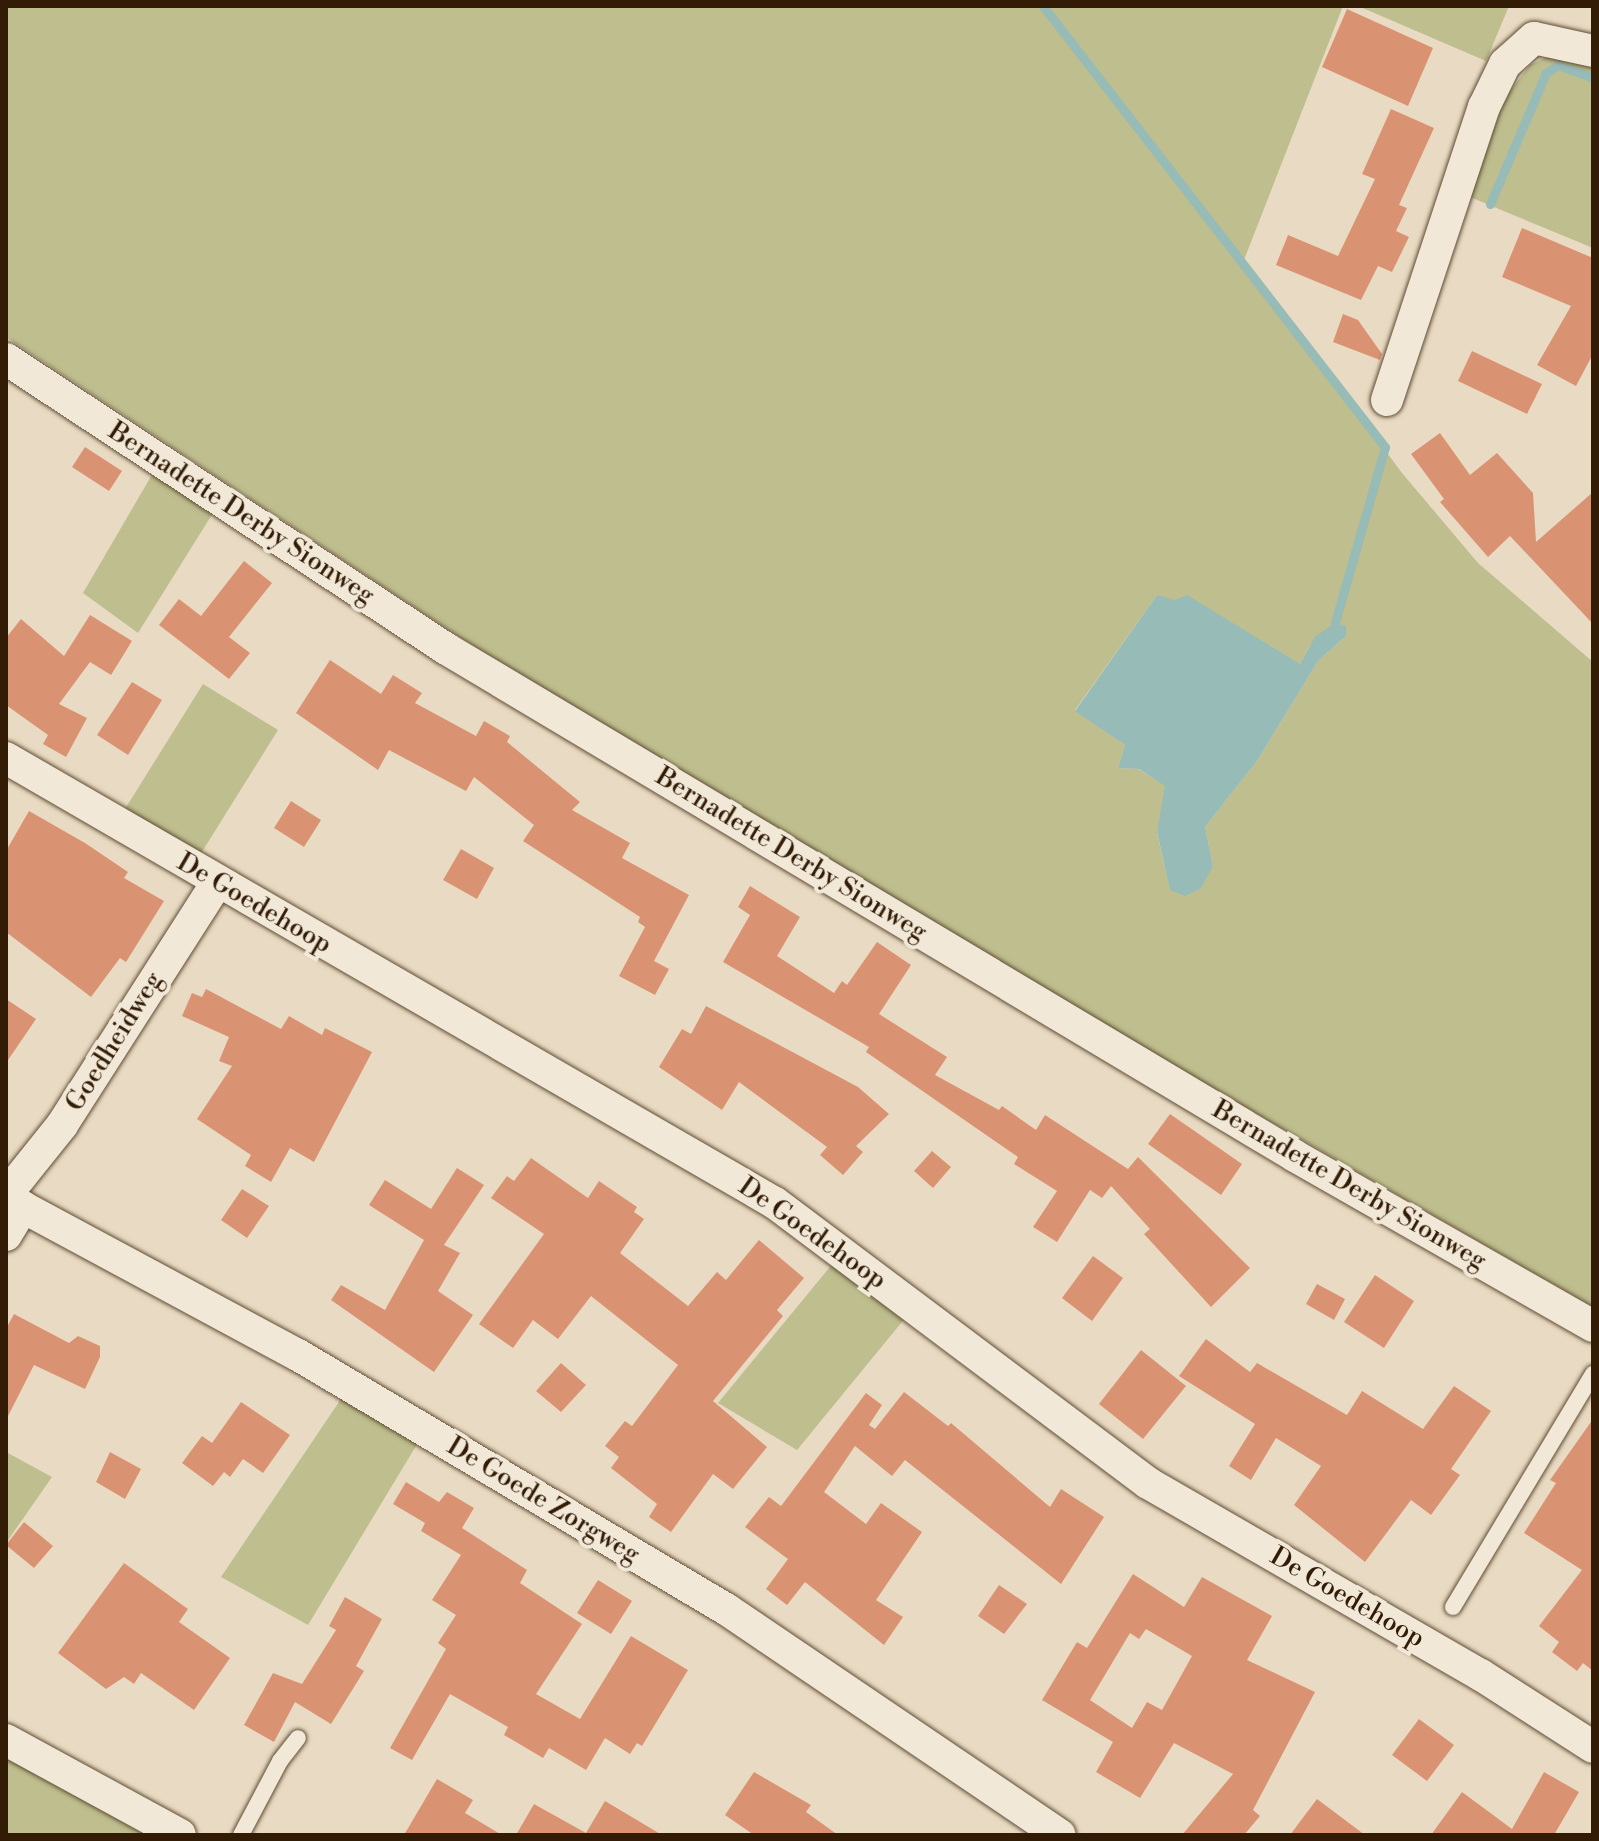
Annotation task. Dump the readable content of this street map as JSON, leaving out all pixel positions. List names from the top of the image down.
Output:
{
  "streets": {
    "street": [
      "Bernadette Derby Sionweg",
      "De Goedehoop",
      "Goedheidweg",
      "De Goede Zorgweg"
    ]
  },
  "crossings": [
    ["De Goedehoop", "Goedheidweg"],
    ["Goedheidweg", "De Goede Zorgweg"]
  ]
}
